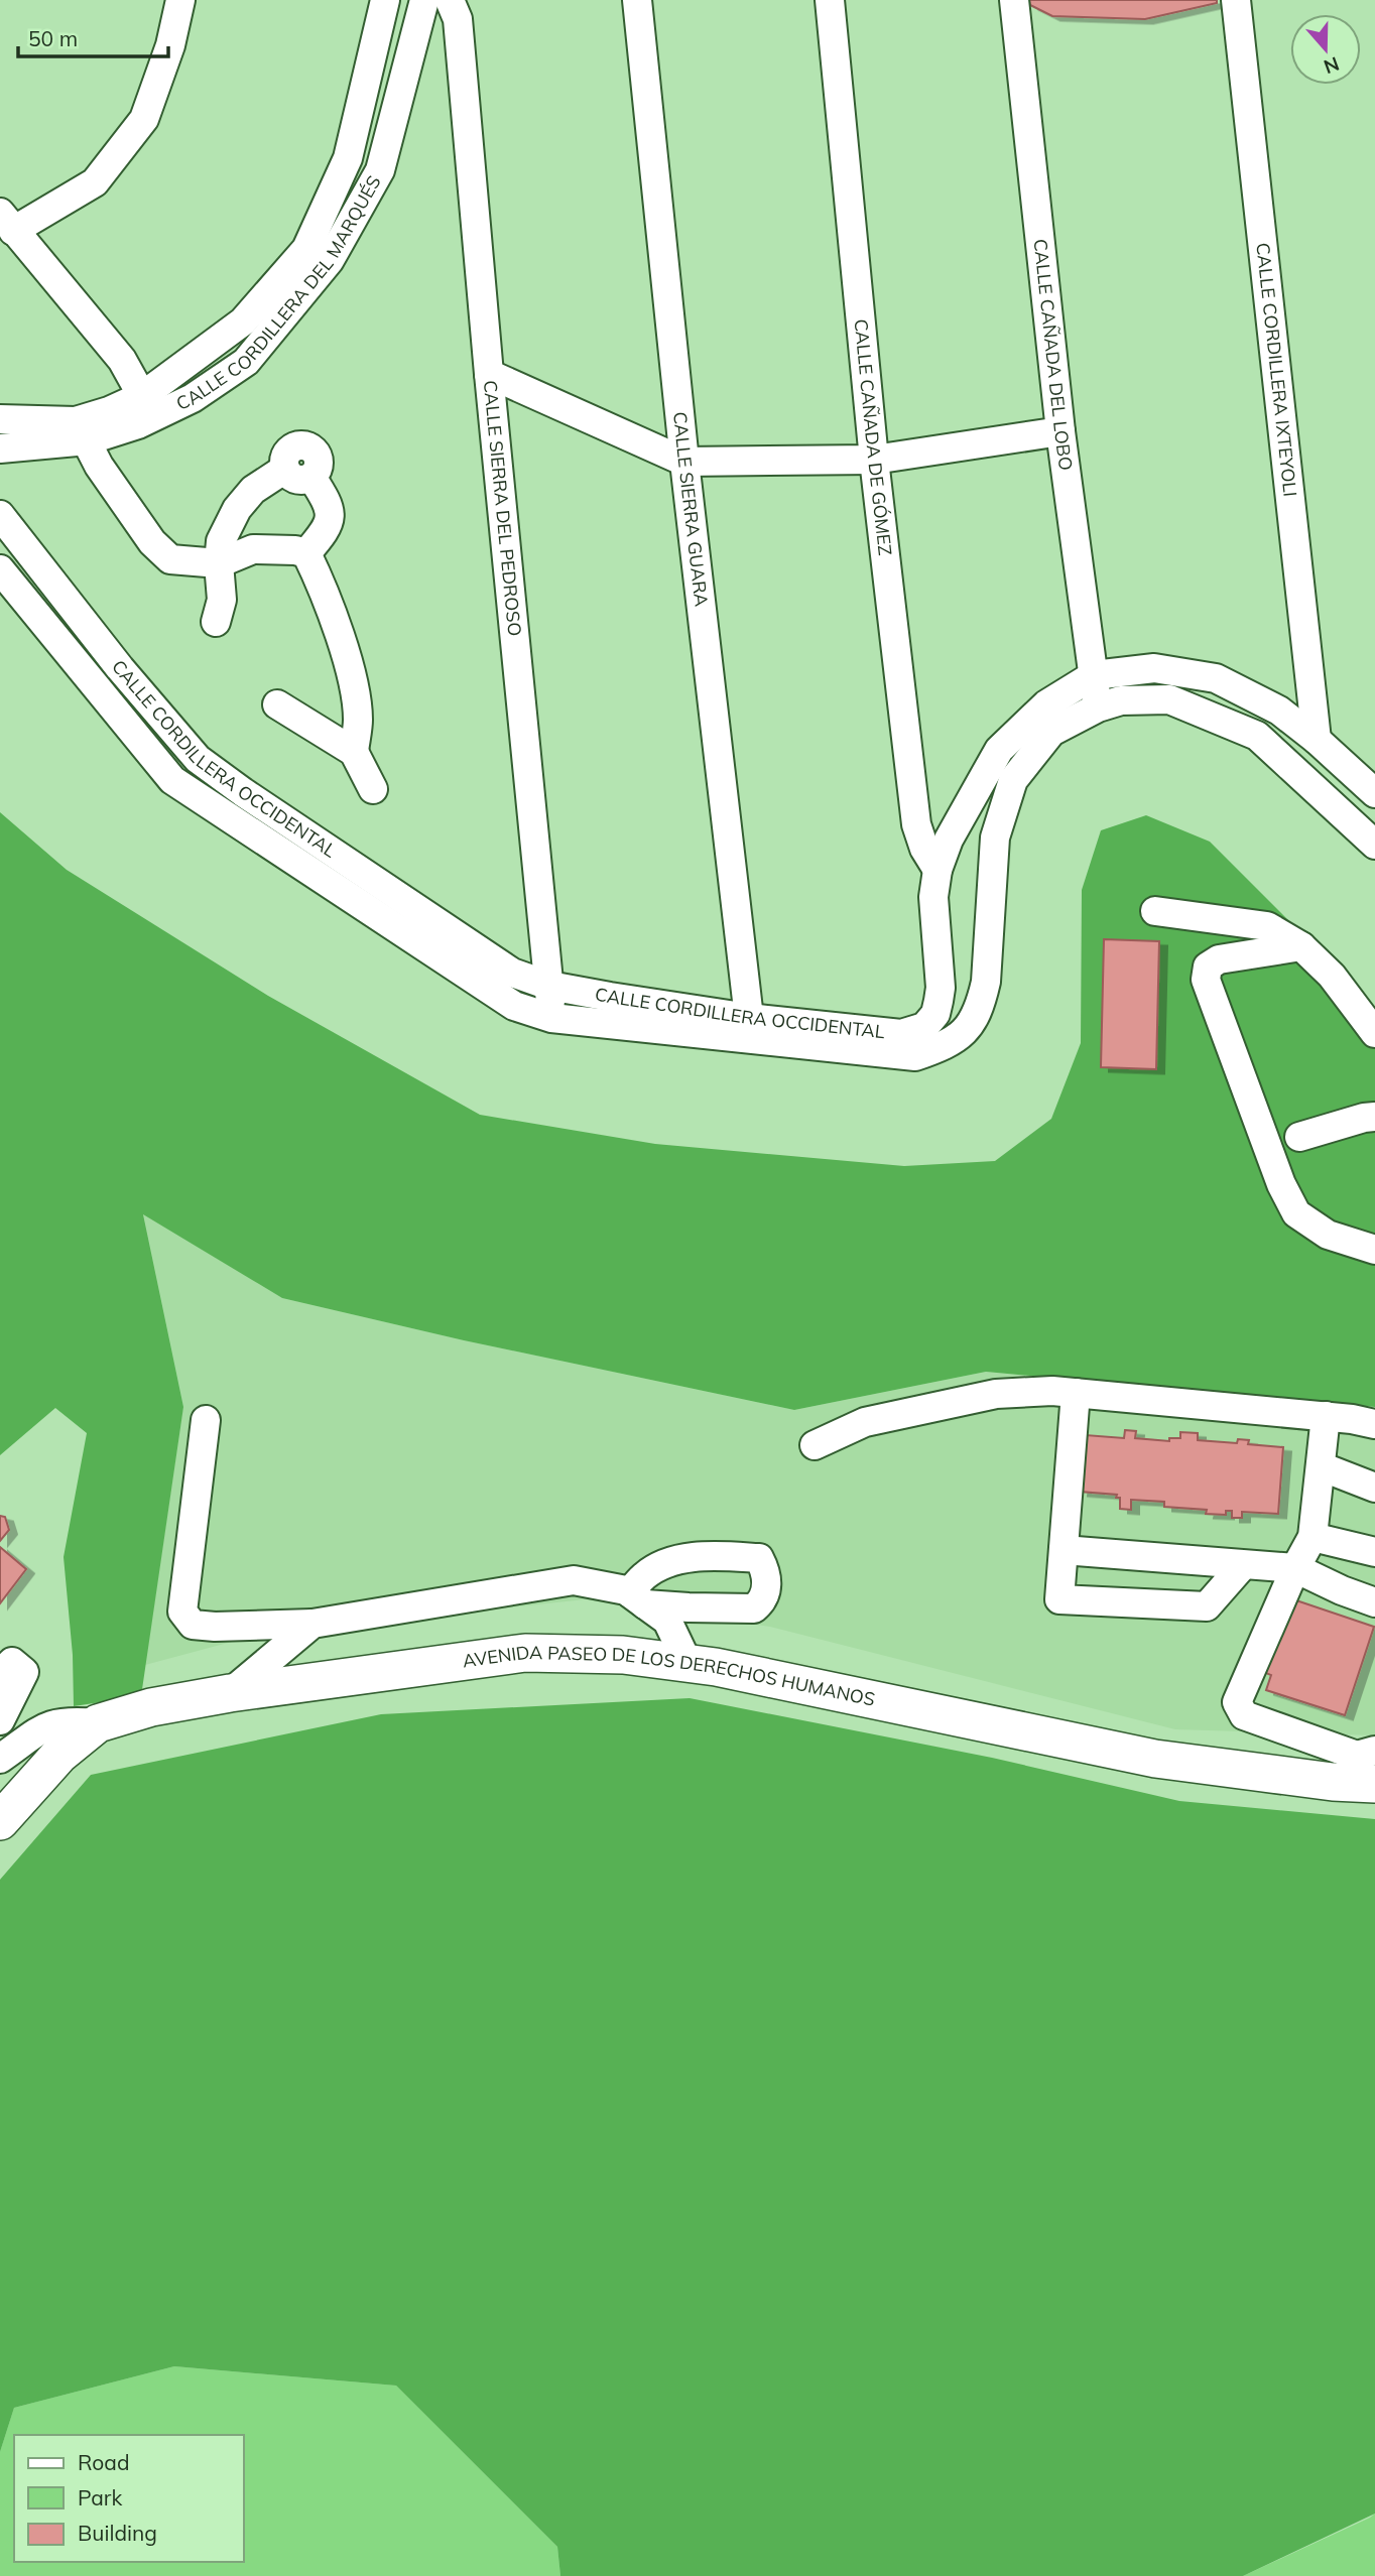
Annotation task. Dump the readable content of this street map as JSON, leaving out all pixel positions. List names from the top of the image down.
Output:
{
  "streets": {
    "main road": ["AVENIDA PASEO DE LOS DERECHOS HUMANOS"],
    "street": [
      "CALLE CORDILLERA DEL MARQUÉS",
      "CALLE CAÑADA DEL LOBO",
      "CALLE CORDILLERA IXTEYOLI",
      "CALLE CAÑADA DE GÓMEZ",
      "CALLE SIERRA DEL PEDROSO",
      "CALLE SIERRA GUARA",
      "CALLE CORDILLERA OCCIDENTAL"
    ]
  },
  "crossings": [
    ["CALLE CAÑADA DEL LOBO", "CALLE CORDILLERA OCCIDENTAL"],
    ["CALLE CORDILLERA IXTEYOLI", "CALLE CORDILLERA OCCIDENTAL"],
    ["CALLE CAÑADA DE GÓMEZ", "CALLE CORDILLERA OCCIDENTAL"],
    ["CALLE SIERRA DEL PEDROSO", "CALLE CORDILLERA OCCIDENTAL"],
    ["CALLE SIERRA GUARA", "CALLE CORDILLERA OCCIDENTAL"]
  ],
  "legend": ["Road", "Park", "Building"],
  "scale_bar": "50 m",
  "north": "bottom"
}
